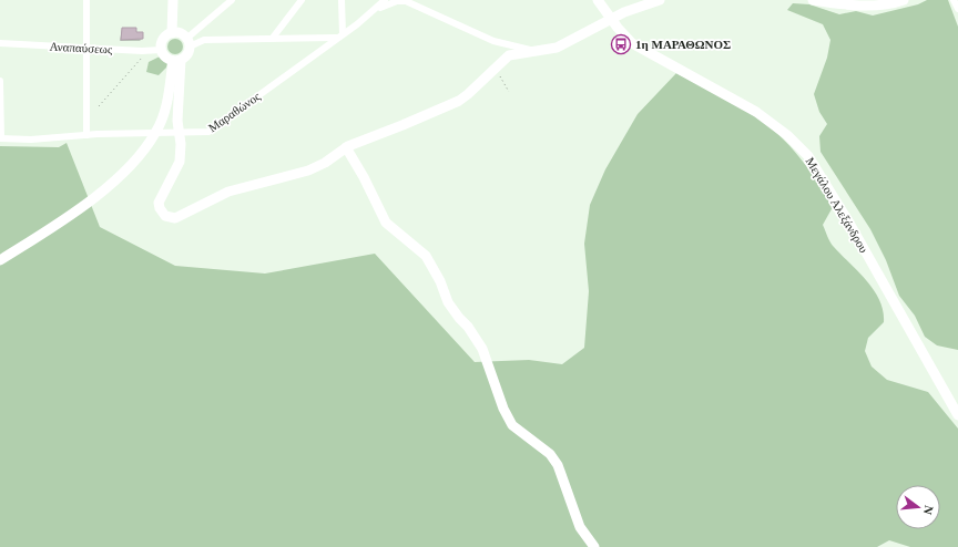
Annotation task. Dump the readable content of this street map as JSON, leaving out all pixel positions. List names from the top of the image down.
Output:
{
  "streets": {
    "street": ["Αναπαύσεως", "Μαραθώνος", "Μεγάλου Αλεξάνδρου"]
  },
  "places": {
    "bus stop": ["1η ΜΑΡΑΘΩΝΟΣ"]
  },
  "north": "right"
}
